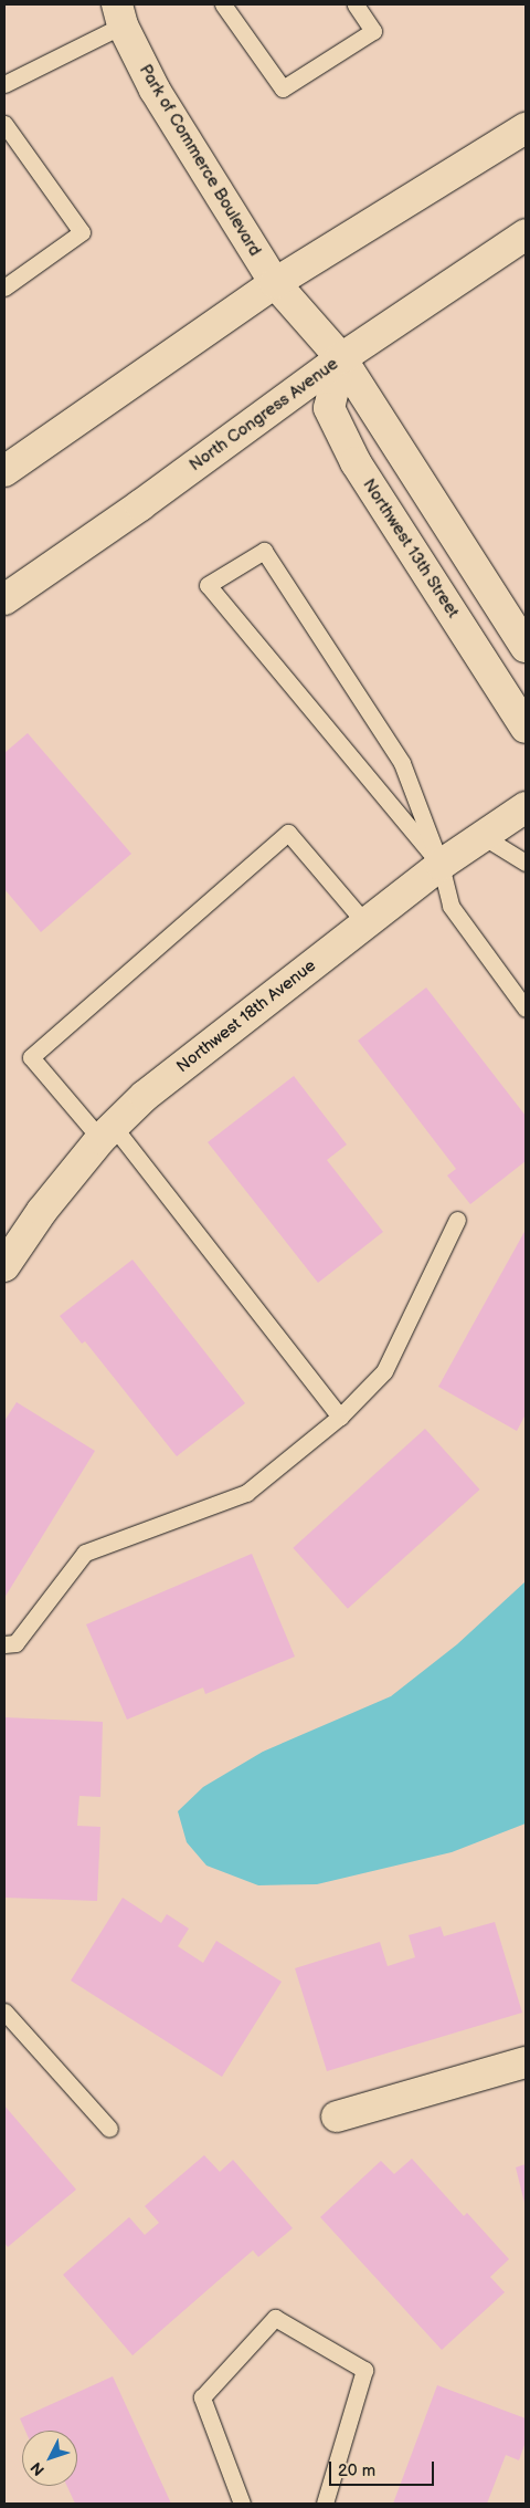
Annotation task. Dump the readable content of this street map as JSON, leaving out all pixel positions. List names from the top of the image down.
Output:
{
  "streets": {
    "street": [
      "Park of Commerce Boulevard",
      "North Congress Avenue",
      "Northwest 13th Street",
      "Northwest 18th Avenue"
    ]
  },
  "crossings": [
    ["North Congress Avenue", "Northwest 13th Street"]
  ],
  "scale_bar": "20 m",
  "north": "bottom left"
}
